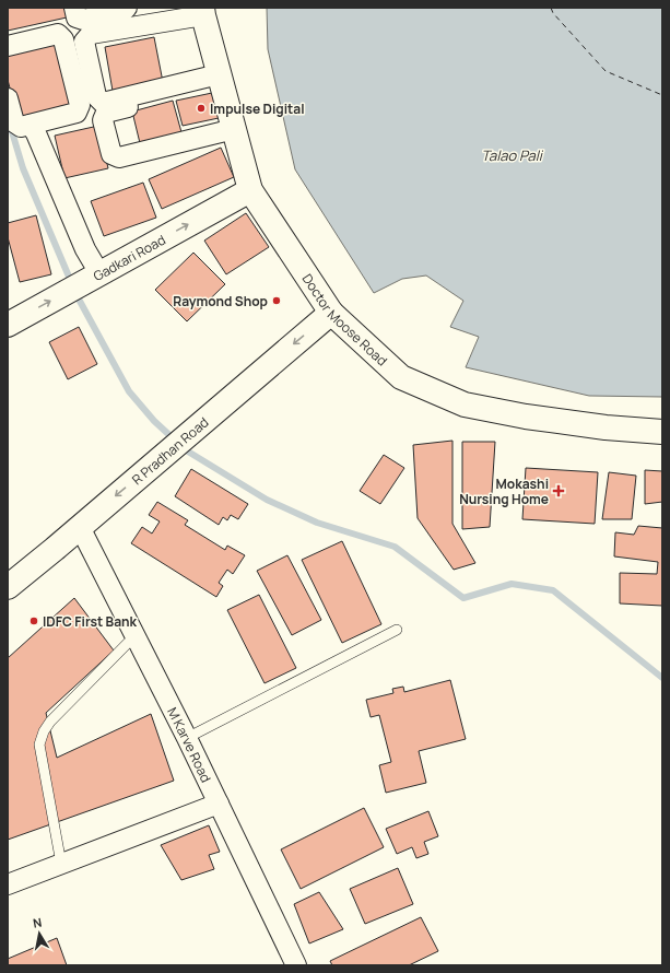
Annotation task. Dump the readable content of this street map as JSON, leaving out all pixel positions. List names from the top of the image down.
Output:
{
  "streets": {
    "street": [
      "Gadkari Road",
      "Doctor Moose Road",
      "R Pradhan Road",
      "M Karve Road"
    ]
  },
  "crossings": [
    ["Gadkari Road", "Doctor Moose Road"],
    ["Doctor Moose Road", "R Pradhan Road"],
    ["R Pradhan Road", "M Karve Road"]
  ],
  "one_way": ["Gadkari Road", "R Pradhan Road"],
  "water": ["Talao Pali"],
  "places": {
    "other": ["Impulse Digital", "Raymond Shop", "IDFC First Bank"],
    "health": ["Mokashi Nursing Home"]
  },
  "north": "top"
}
